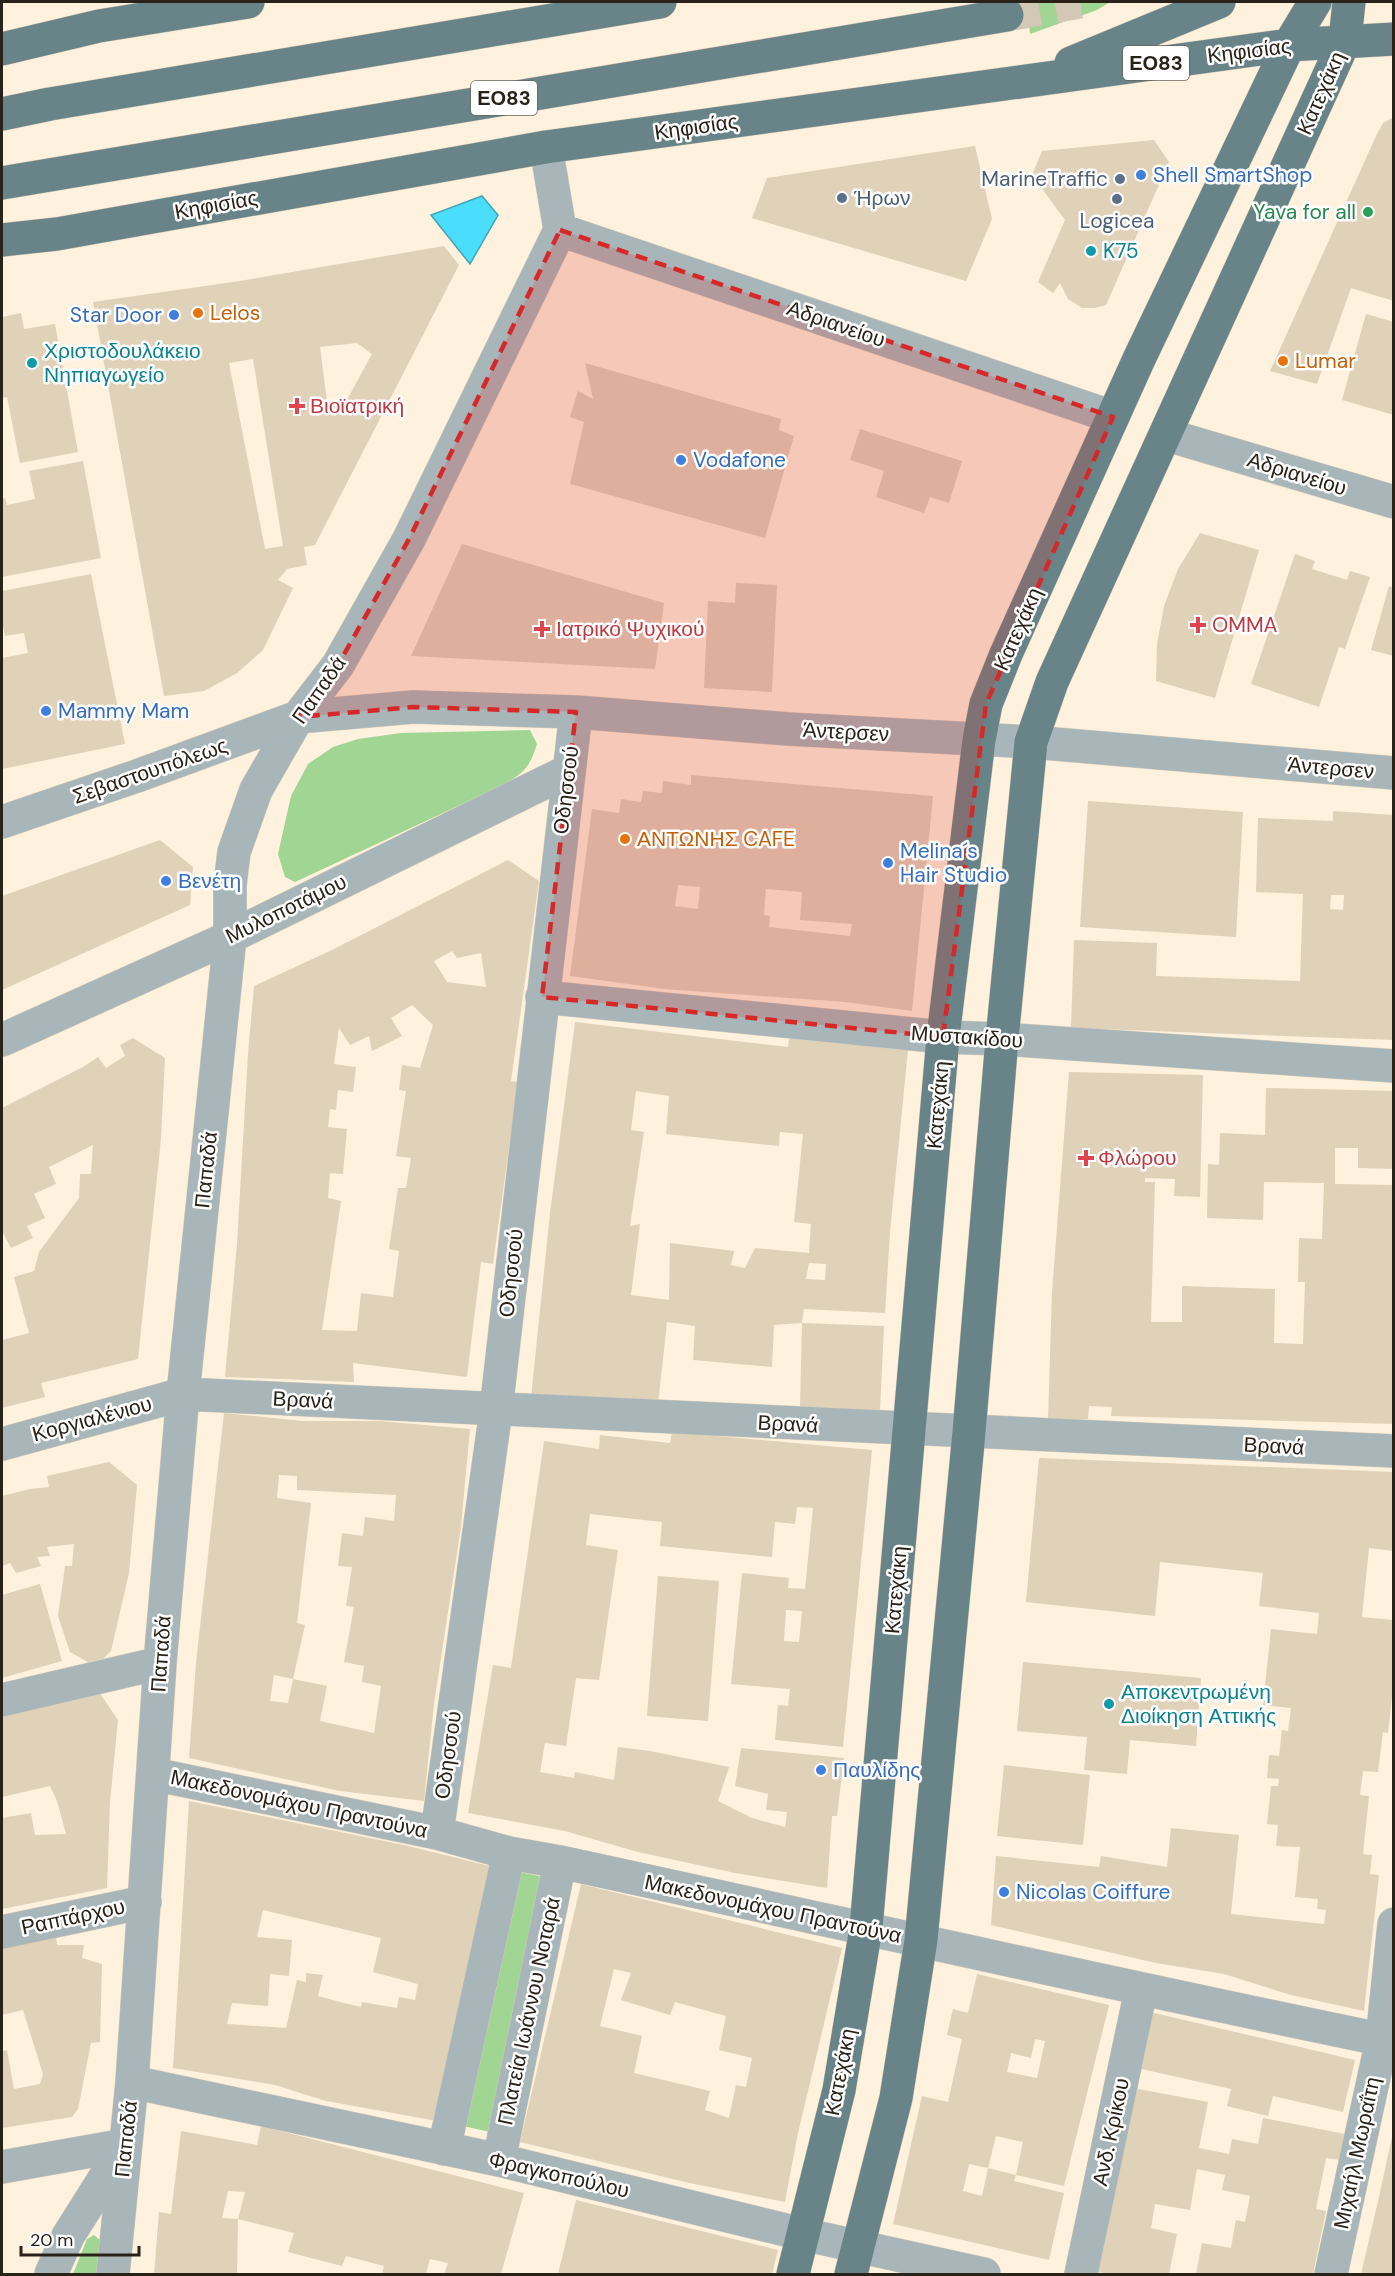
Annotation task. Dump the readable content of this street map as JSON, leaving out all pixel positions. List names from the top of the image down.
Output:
{
  "streets": {
    "main road": ["Κηφισίας", "ΕΟ83", "Κατεχάκη"],
    "street": [
      "Αδριανείου",
      "Παπαδά",
      "Άντερσεν",
      "Σεβαστουπόλεως",
      "Οδησσού",
      "Μυλοποτάμου",
      "Μυστακίδου",
      "Βρανά",
      "Κοργιαλένιου",
      "Μακεδονομάχου Πραντούνα",
      "Ραπτάρχου",
      "Πλατεία Ιωάννου Νοταρά",
      "Ανδ. Κρίκου",
      "Μιχαήλ Μωραΐτη",
      "Φραγκοπούλου"
    ]
  },
  "crossings": [
    ["Κηφισίας", "Κατεχάκη"],
    ["Κατεχάκη", "Αδριανείου"],
    ["Κατεχάκη", "Άντερσεν"],
    ["Κατεχάκη", "Μυστακίδου"],
    ["Κατεχάκη", "Βρανά"],
    ["Κατεχάκη", "Μακεδονομάχου Πραντούνα"],
    ["Κατεχάκη", "Φραγκοπούλου"],
    ["Αδριανείου", "Παπαδά"],
    ["Παπαδά", "Άντερσεν"],
    ["Παπαδά", "Σεβαστουπόλεως"],
    ["Παπαδά", "Μυλοποτάμου"],
    ["Παπαδά", "Βρανά"],
    ["Παπαδά", "Κοργιαλένιου"],
    ["Παπαδά", "Μακεδονομάχου Πραντούνα"],
    ["Παπαδά", "Ραπτάρχου"],
    ["Παπαδά", "Φραγκοπούλου"],
    ["Άντερσεν", "Σεβαστουπόλεως"],
    ["Άντερσεν", "Οδησσού"],
    ["Οδησσού", "Μυλοποτάμου"],
    ["Οδησσού", "Μυστακίδου"],
    ["Οδησσού", "Βρανά"],
    ["Οδησσού", "Μακεδονομάχου Πραντούνα"],
    ["Βρανά", "Κοργιαλένιου"],
    ["Μακεδονομάχου Πραντούνα", "Πλατεία Ιωάννου Νοταρά"],
    ["Μακεδονομάχου Πραντούνα", "Ανδ. Κρίκου"],
    ["Μακεδονομάχου Πραντούνα", "Μιχαήλ Μωραΐτη"],
    ["Πλατεία Ιωάννου Νοταρά", "Φραγκοπούλου"]
  ],
  "places": {
    "other": [
      "Shell SmartShop",
      "MarineTraffic",
      "Ήρων",
      "Logicea",
      "Yava for all",
      "K75",
      "Lelos",
      "Star Door",
      "Lumar",
      "Χριστοδουλάκειο Νηπιαγωγείο",
      "Vodafone",
      "Mammy Mam",
      "ΑΝΤΩΝΗΣ CAFE",
      "Melina´s Hair Studio",
      "Βενέτη",
      "Αποκεντρωμένη Διοίκηση Αττικής",
      "Παυλίδης",
      "Nicolas Coiffure"
    ],
    "health": [
      "Βιοϊατρική",
      "OMMA",
      "Ιατρικό Ψυχικού",
      "Φλώρου"
    ]
  },
  "scale_bar": "20 m"
}
